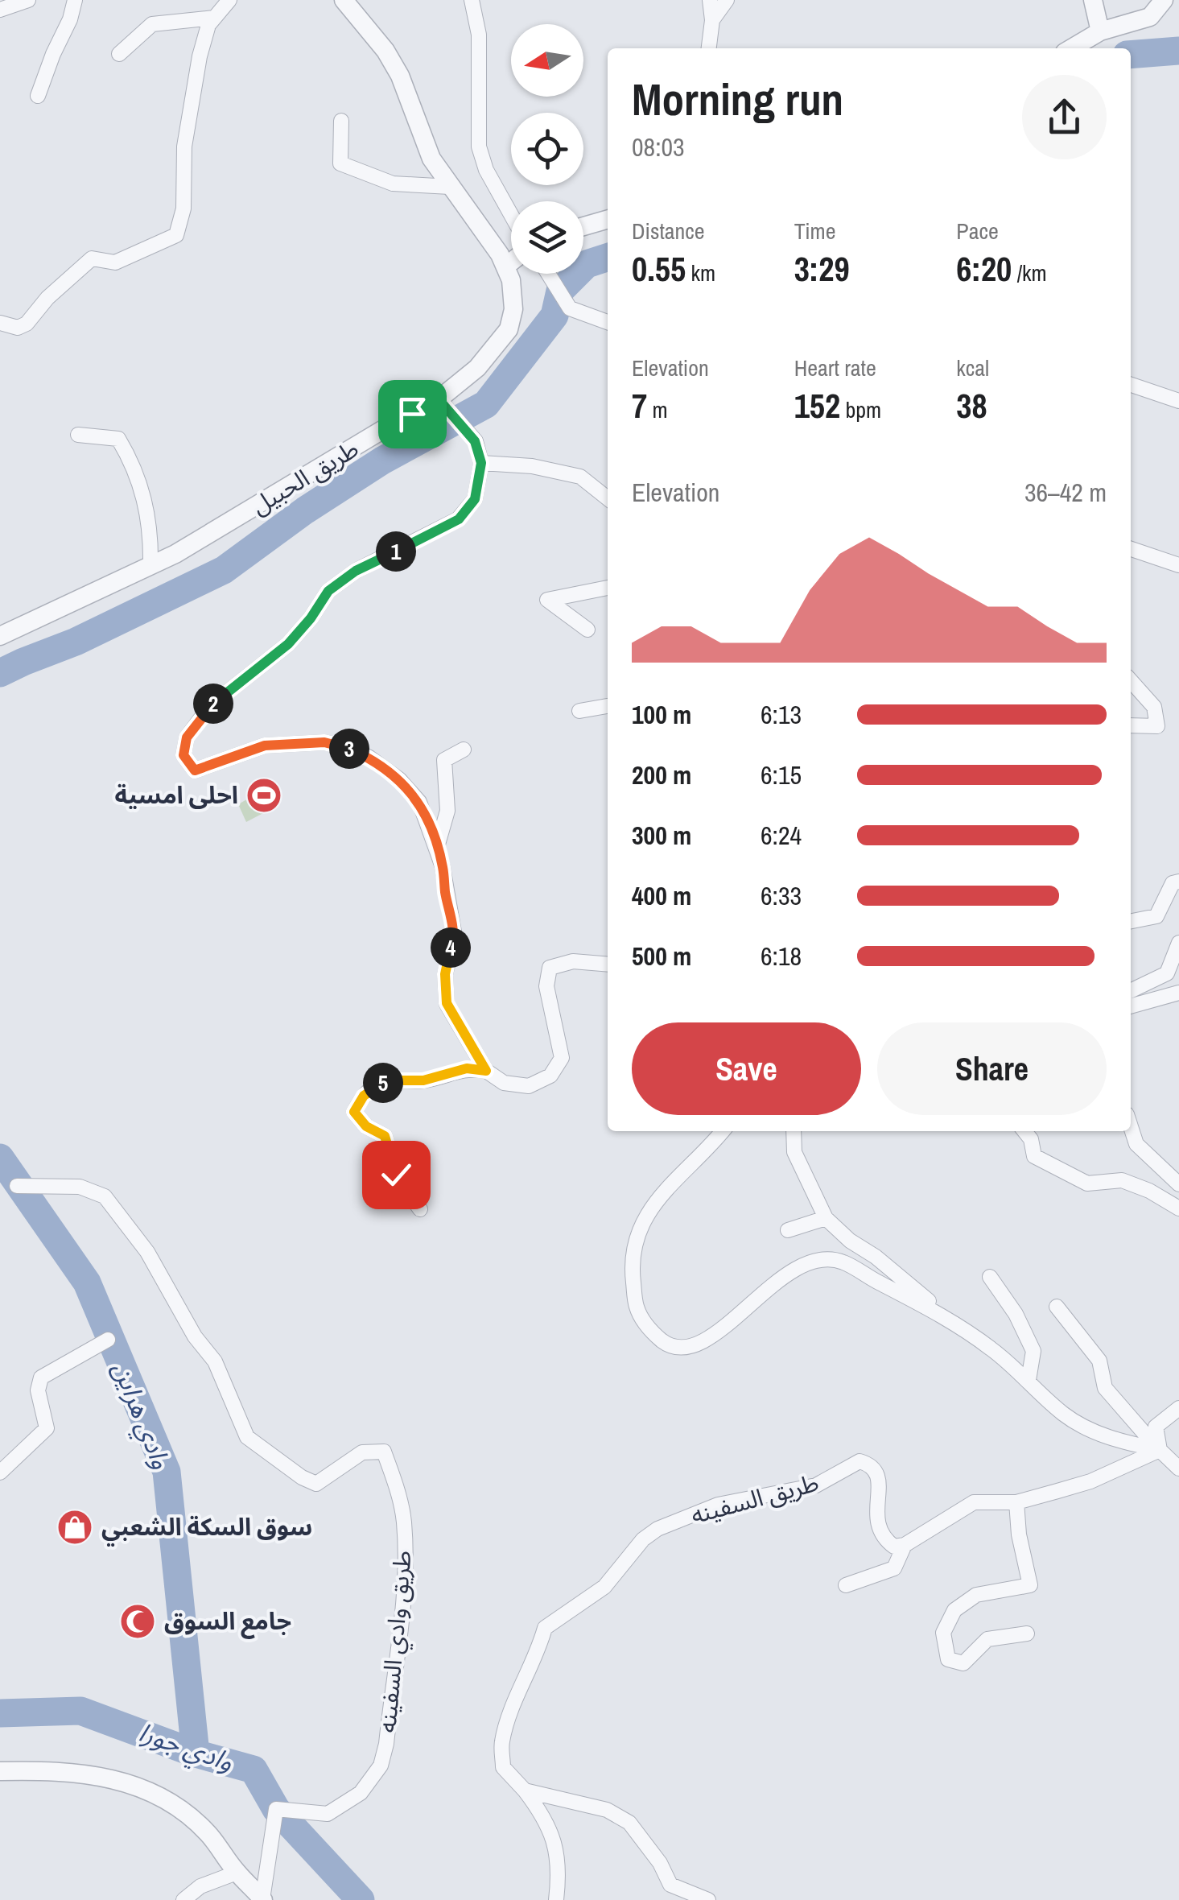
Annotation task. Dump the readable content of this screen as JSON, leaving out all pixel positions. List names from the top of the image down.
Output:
{
  "streets": {
    "street": ["طريق الحبيل", "طريق السفينه", "طريق وادي السفينه"]
  },
  "water": ["وادي هراين", "وادي جورا"],
  "places": {
    "sports": ["احلى امسية"],
    "shop": ["سوق السكة الشعبي"],
    "mosque": ["جامع السوق"]
  },
  "north": "left",
  "page": {
    "heading": ["Morning run", "08:03"],
    "stats": [
      ["Distance", "0.55 km"],
      ["Time", "3:29"],
      ["Pace", "6:20 /km"],
      ["Elevation", "7 m"],
      ["Heart rate", "152 bpm"],
      ["kcal", "38"]
    ],
    "chart": ["Elevation", "36–42 m"],
    "pins": [
      "1",
      "2",
      "3",
      "4",
      "5"
    ],
    "list": [
      {
        "name": "100 m",
        "note": "6:13"
      },
      {
        "name": "200 m",
        "note": "6:15"
      },
      {
        "name": "300 m",
        "note": "6:24"
      },
      {
        "name": "400 m",
        "note": "6:33"
      },
      {
        "name": "500 m",
        "note": "6:18"
      }
    ],
    "buttons": ["Save", "Share"]
  }
}
